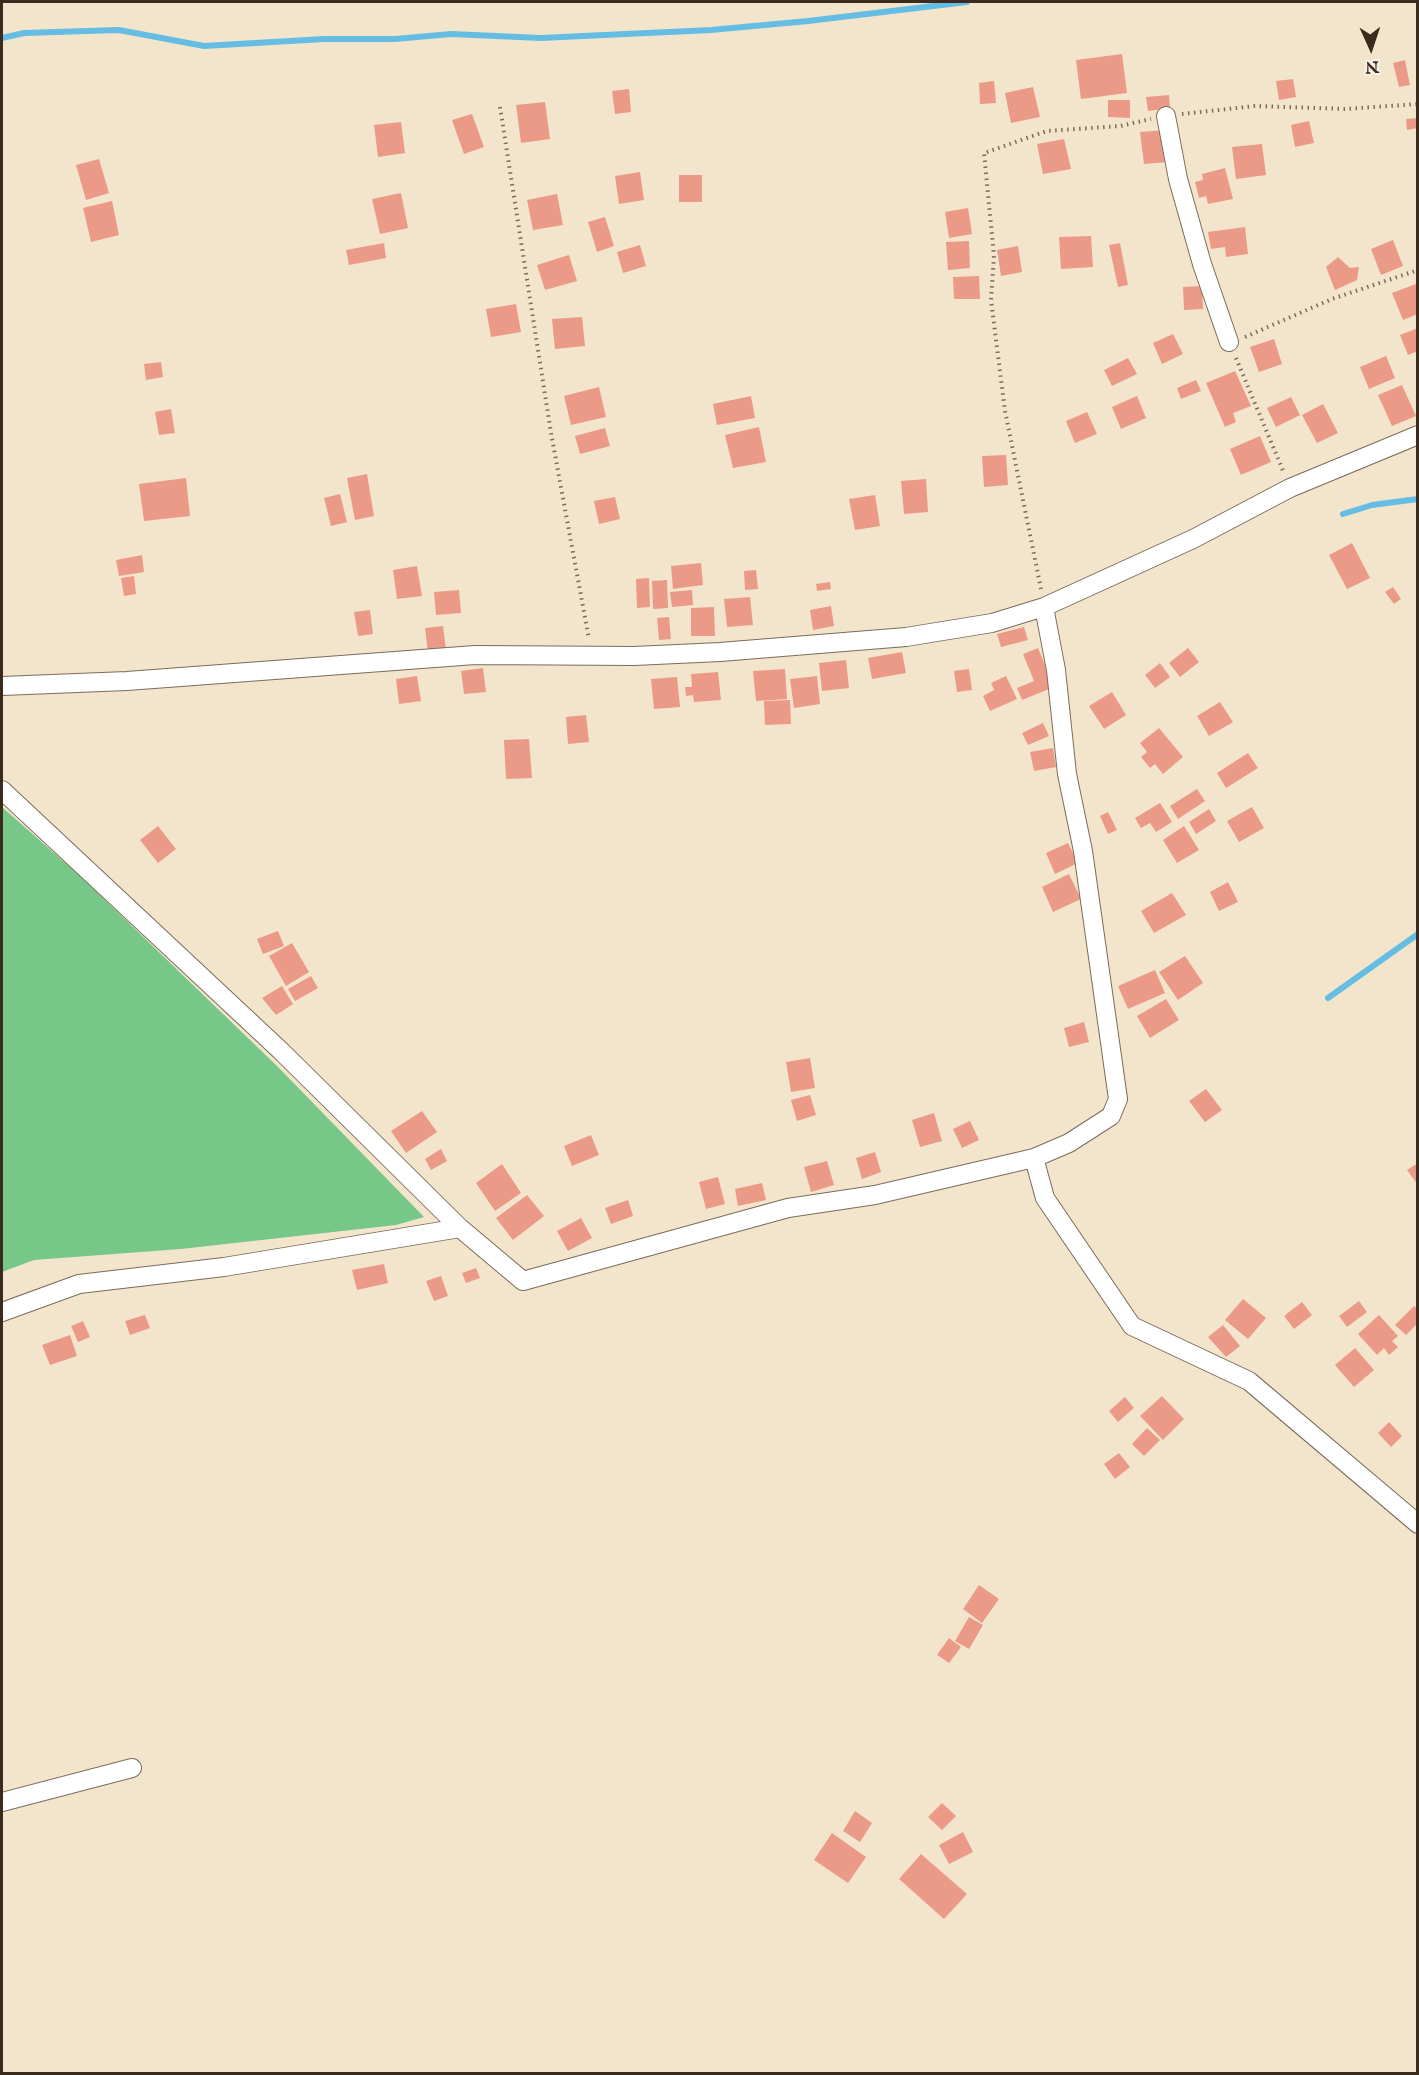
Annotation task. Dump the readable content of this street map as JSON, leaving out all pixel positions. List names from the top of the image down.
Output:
{
  "north": "bottom"
}
